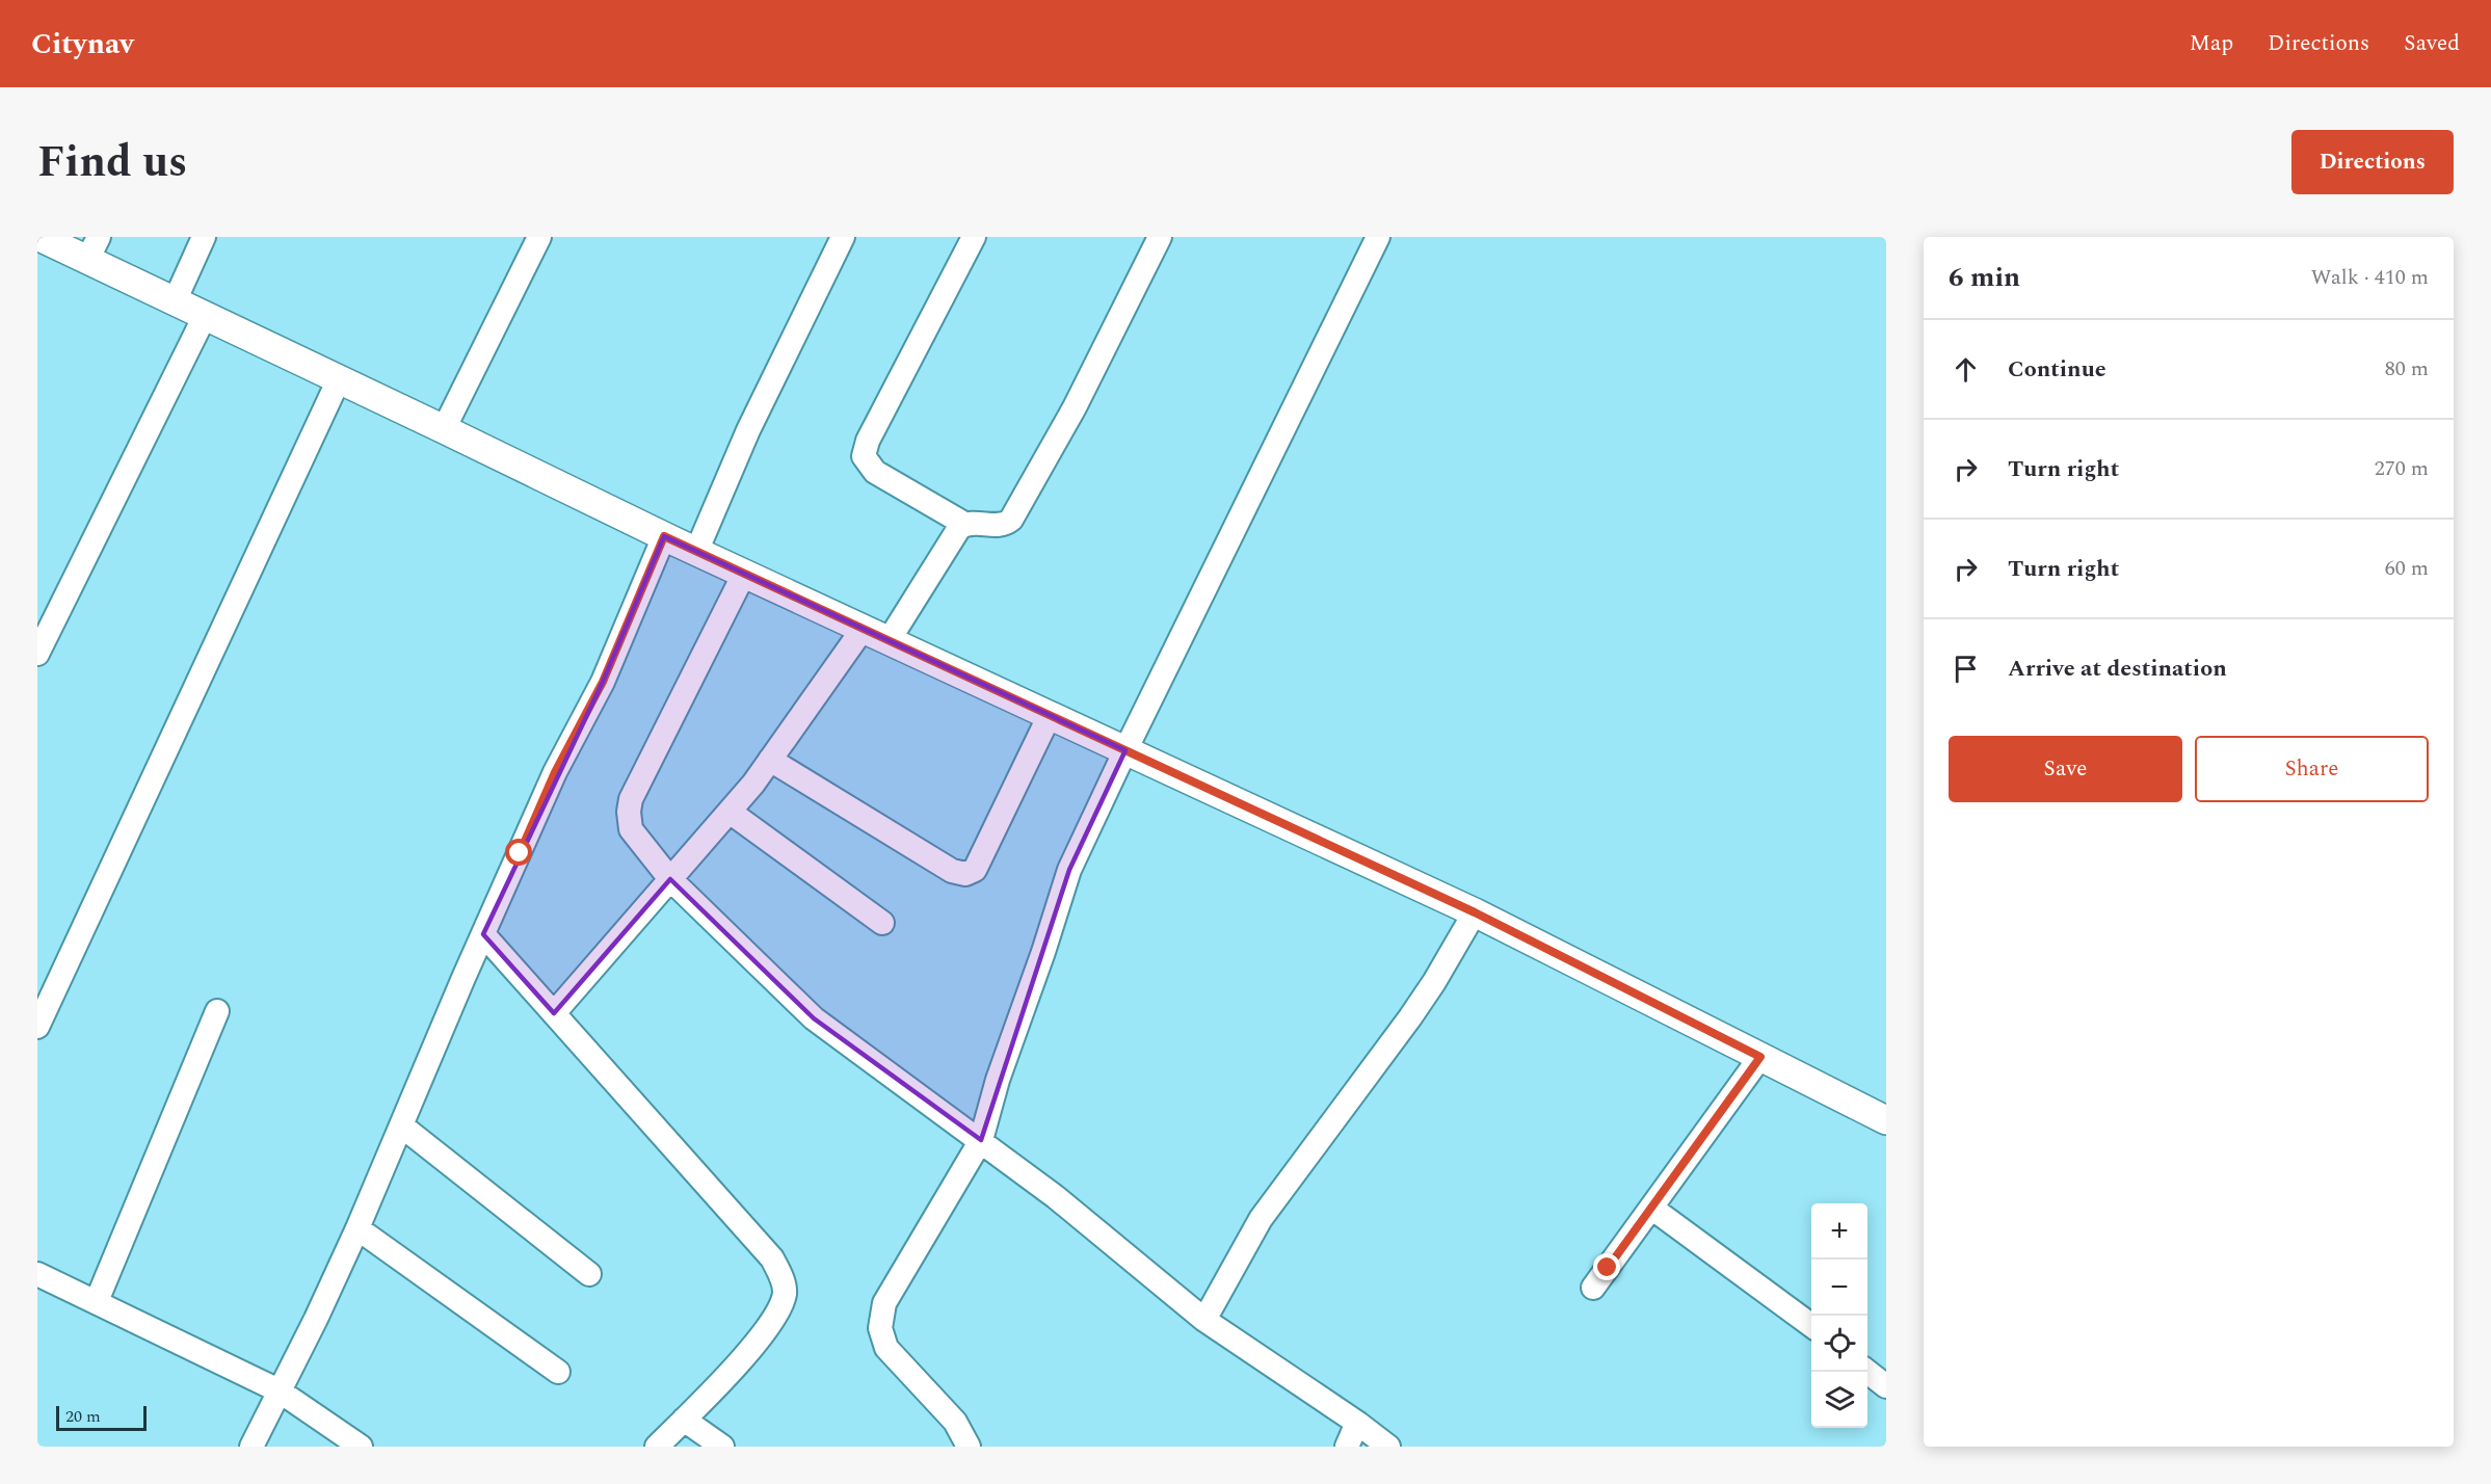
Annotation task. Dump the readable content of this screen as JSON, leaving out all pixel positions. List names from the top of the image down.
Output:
{
  "scale_bar": "20 m",
  "page": {
    "header": "Citynav",
    "nav": ["Map", "Directions", "Saved"],
    "title": "Find us",
    "buttons": [
      "Directions",
      ["Save", "Share"]
    ],
    "heading": ["6 min", "Walk · 410 m"],
    "list": [
      ["Continue", "80 m"],
      ["Turn right", "270 m"],
      ["Turn right", "60 m"],
      "Arrive at destination"
    ],
    "map_buttons": ["+", "−"],
    "scale": "20 m"
  }
}
